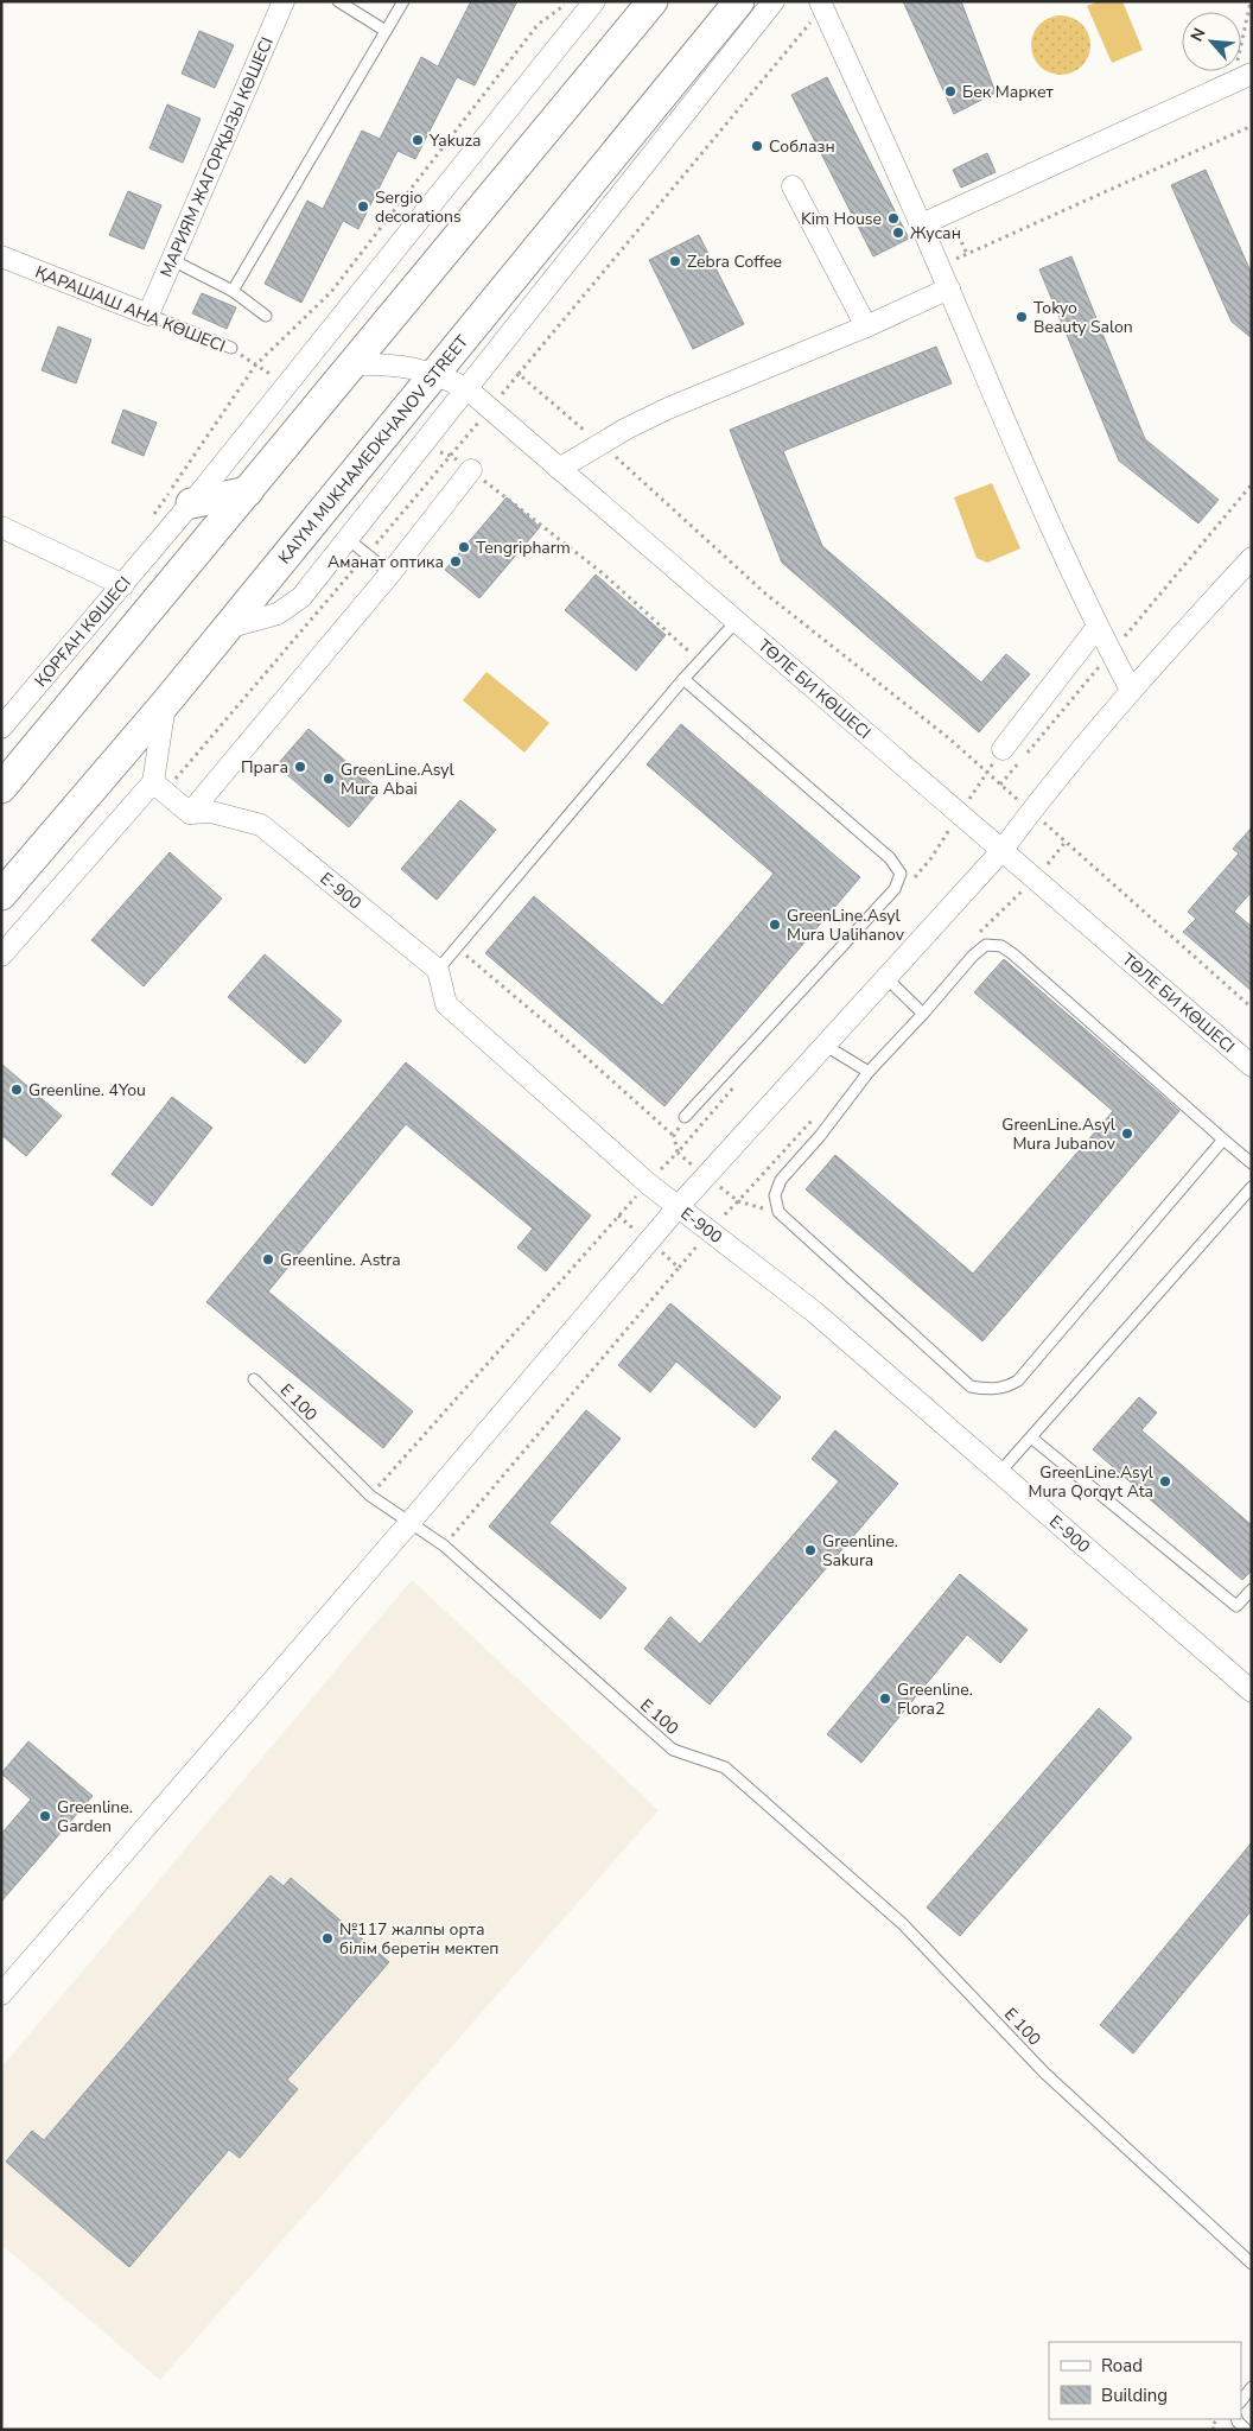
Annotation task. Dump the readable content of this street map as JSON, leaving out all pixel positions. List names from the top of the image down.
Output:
{
  "streets": {
    "main road": ["KAIYM MUKHAMEDKHANOV STREET"],
    "street": [
      "МАРИЯМ ЖАГОРҚЫЗЫ КӨШЕСІ",
      "ҚАРАШАШ АНА КӨШЕСІ",
      "ҚОРҒАН КӨШЕСІ",
      "ТӨЛЕ БИ КӨШЕСІ",
      "E-900"
    ],
    "lane": ["E 100"]
  },
  "crossings": [
    ["МАРИЯМ ЖАГОРҚЫЗЫ КӨШЕСІ", "ҚАРАШАШ АНА КӨШЕСІ"],
    ["KAIYM MUKHAMEDKHANOV STREET", "ТӨЛЕ БИ КӨШЕСІ"]
  ],
  "places": [
    "Бек Маркет",
    "Yakuza",
    "Соблазн",
    "Sergio decorations",
    "Kim House",
    "Жусан",
    "Zebra Coffee",
    "Tokyo Beauty Salon",
    "Tengripharm",
    "Аманат оптика",
    "Прага",
    "GreenLine.Asyl Mura Abai",
    "GreenLine.Asyl Mura Ualihanov",
    "Greenline. 4You",
    "GreenLine.Asyl Mura Jubanov",
    "Greenline. Astra",
    "GreenLine.Asyl Mura Qorqyt Ata",
    "Greenline. Sakura",
    "Greenline. Flora2",
    "Greenline. Garden",
    "№117 жалпы орта білім беретін мектеп"
  ],
  "legend": ["Road", "Building"],
  "north": "top left"
}
